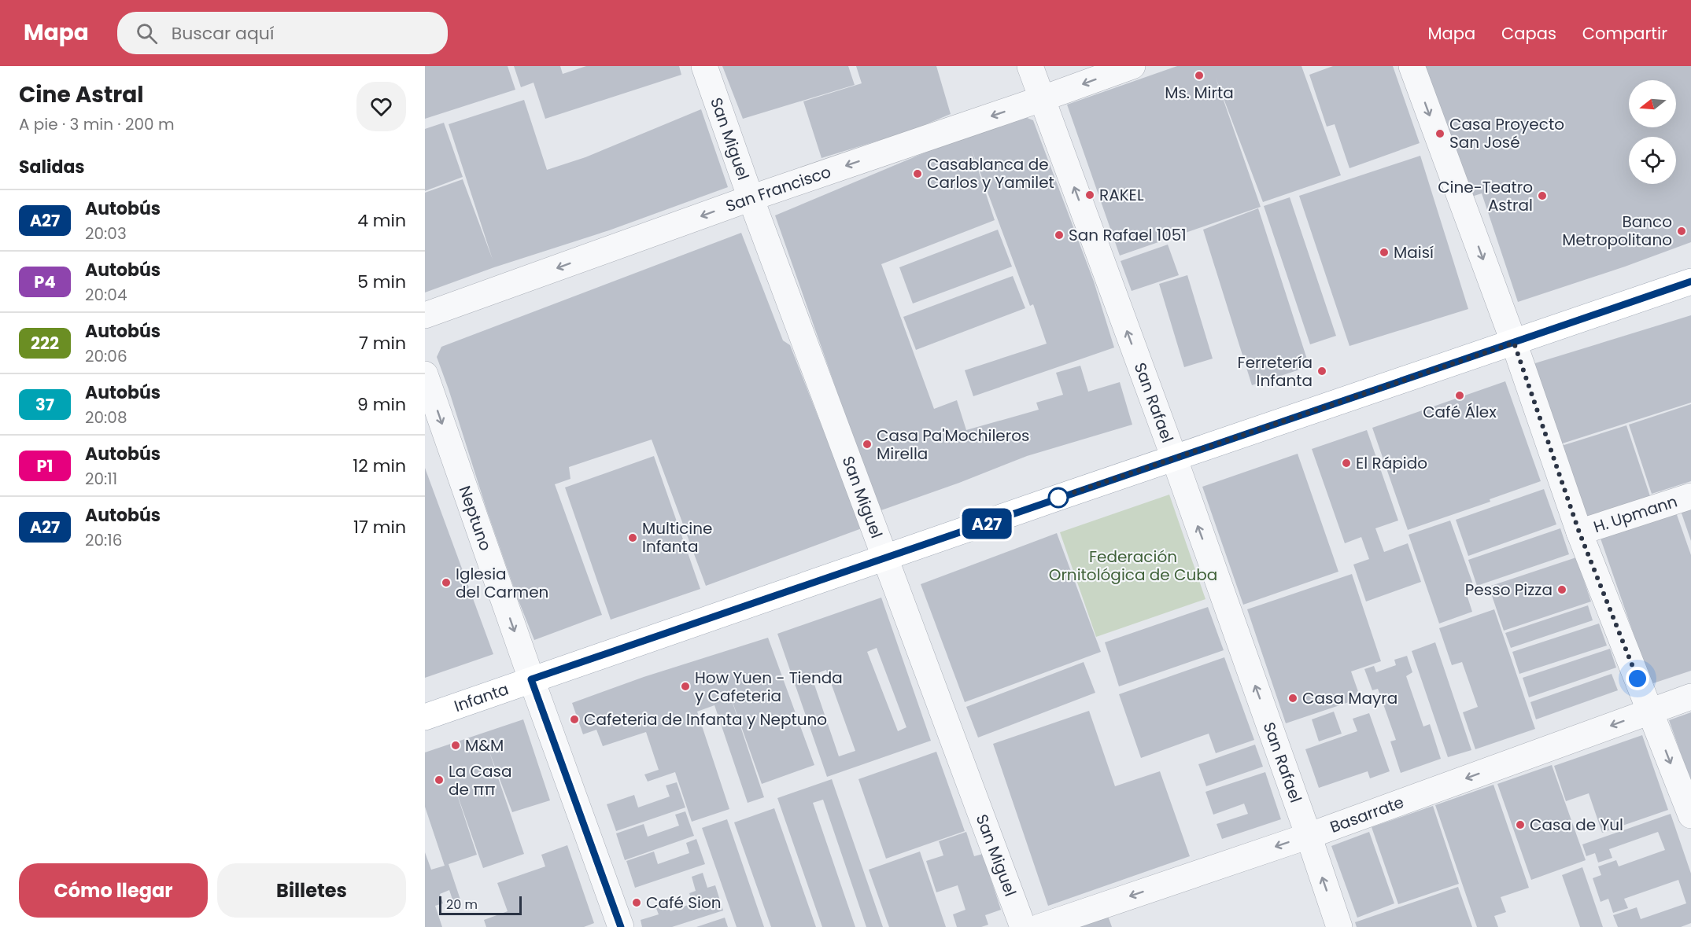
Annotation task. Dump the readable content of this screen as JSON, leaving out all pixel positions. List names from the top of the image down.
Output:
{
  "streets": {
    "main road": ["Infanta"],
    "street": [
      "San Miguel",
      "San Francisco",
      "San Rafael",
      "H. Upmann",
      "Neptuno",
      "Basarrate"
    ]
  },
  "crossings": [
    ["San Miguel", "San Francisco"],
    ["San Miguel", "Infanta"],
    ["San Francisco", "San Rafael"],
    ["San Rafael", "Infanta"],
    ["San Rafael", "Basarrate"],
    ["Neptuno", "Infanta"]
  ],
  "one_way": [
    "San Francisco",
    "San Rafael",
    "Neptuno",
    "Basarrate"
  ],
  "parks": ["Federación Ornitológica de Cuba"],
  "places": [
    "Ms. Mirta",
    "Casa Proyecto San José",
    "Casablanca de Carlos y Yamilet",
    "RAKEL",
    "Cine-Teatro Astral",
    "Banco Metropolitano",
    "San Rafael 1051",
    "Maisí",
    "Ferretería Infanta",
    "Café Álex",
    "Casa Pa'Mochileros Mirella",
    "El Rápido",
    "Multicine Infanta",
    "Iglesia del Carmen",
    "Pesso Pizza",
    "How Yuen - Tienda y Cafeteria",
    "Casa Mayra",
    "Cafeteria de Infanta y Neptuno",
    "M&M",
    "La Casa de ππ",
    "Casa de Yul",
    "Café Sion"
  ],
  "lines": ["bus line A27"],
  "scale_bar": "20 m",
  "north": "left",
  "page": {
    "header": "Mapa",
    "search": "Buscar aquí",
    "nav": ["Mapa", "Capas", "Compartir"],
    "heading": [
      ["Cine Astral", "A pie · 3 min · 200 m"],
      "Salidas"
    ],
    "on_map": "A27",
    "list": [
      {
        "mark": "A27",
        "name": "Autobús",
        "note": "20:03",
        "value": "4 min"
      },
      {
        "mark": "P4",
        "name": "Autobús",
        "note": "20:04",
        "value": "5 min"
      },
      {
        "mark": "222",
        "name": "Autobús",
        "note": "20:06",
        "value": "7 min"
      },
      {
        "mark": "37",
        "name": "Autobús",
        "note": "20:08",
        "value": "9 min"
      },
      {
        "mark": "P1",
        "name": "Autobús",
        "note": "20:11",
        "value": "12 min"
      },
      {
        "mark": "A27",
        "name": "Autobús",
        "note": "20:16",
        "value": "17 min"
      }
    ],
    "buttons": ["Cómo llegar", "Billetes"],
    "scale": "20 m"
  }
}
